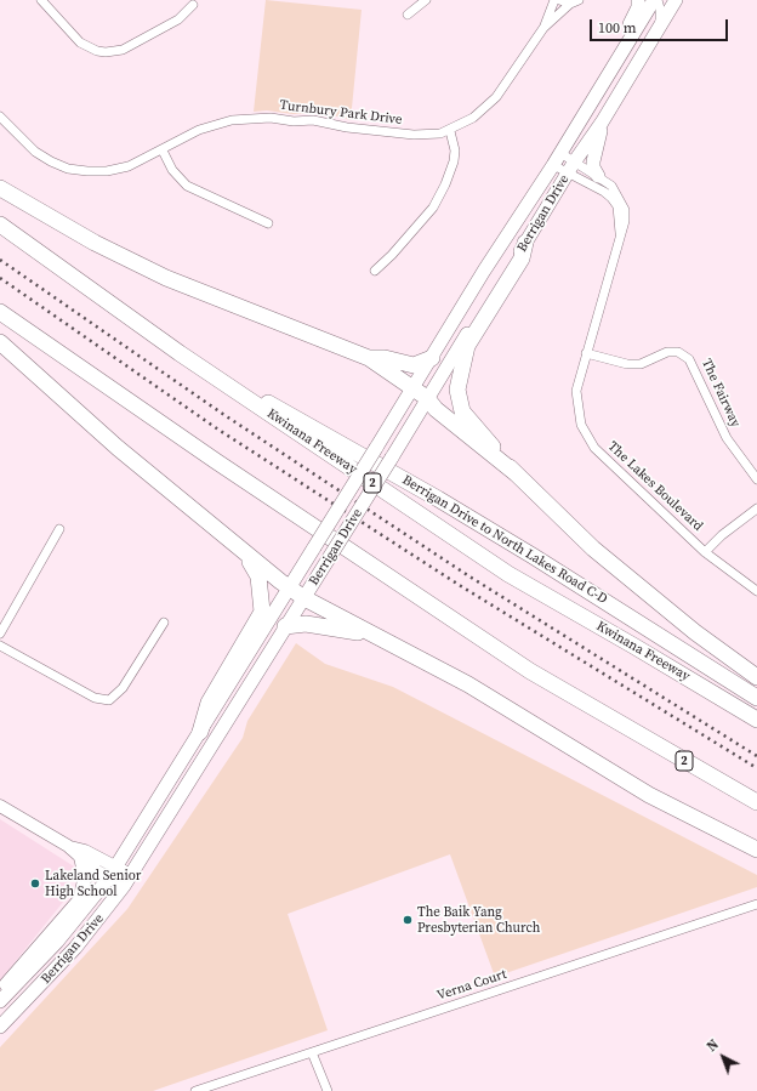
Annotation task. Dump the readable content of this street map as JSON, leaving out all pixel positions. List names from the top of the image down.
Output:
{
  "streets": {
    "highway": ["Kwinana Freeway", "2", "Berrigan Drive to North Lakes Road C-D"],
    "main road": ["Berrigan Drive"],
    "street": [
      "Turnbury Park Drive",
      "The Fairway",
      "The Lakes Boulevard",
      "Verna Court"
    ]
  },
  "crossings": [
    ["Berrigan Drive", "The Lakes Boulevard"],
    ["The Fairway", "The Lakes Boulevard"],
    ["Kwinana Freeway", "Berrigan Drive to North Lakes Road C-D"]
  ],
  "places": ["Lakeland Senior High School", "The Baik Yang Presbyterian Church"],
  "scale_bar": "100 m",
  "north": "top left"
}
